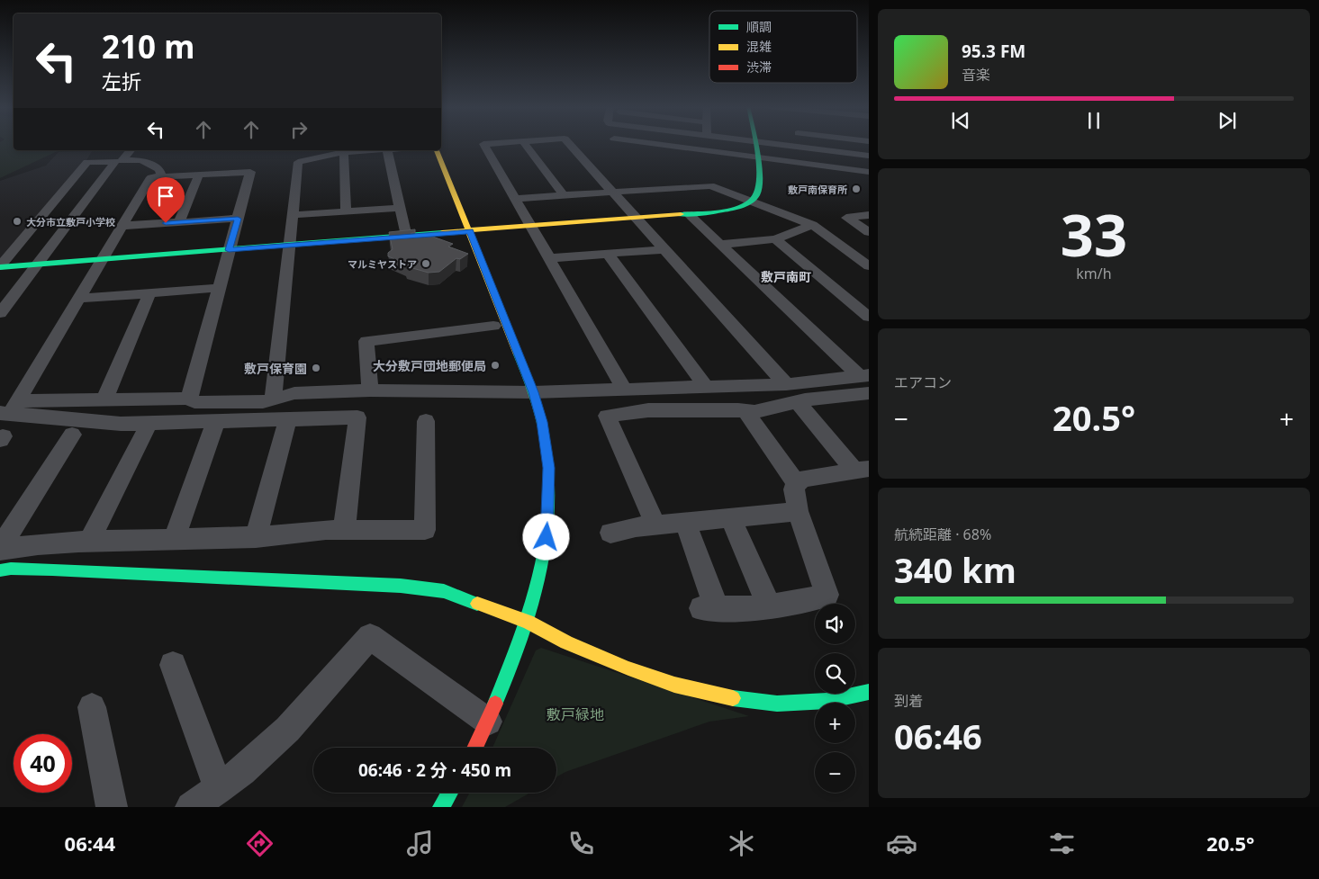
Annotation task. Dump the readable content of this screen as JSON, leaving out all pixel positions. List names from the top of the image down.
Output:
{
  "districts": ["敷戸南町"],
  "parks": ["敷戸緑地"],
  "places": [
    "敷戸南保育所",
    "大分市立敷戸小学校",
    "マルミヤストア",
    "大分敷戸団地郵便局",
    "敷戸保育園"
  ],
  "legend": ["順調", "混雑", "渋滞"],
  "page": {
    "turn": ["210 m", "左折"],
    "song": ["95.3 FM", "音楽"],
    "tile": [
      ["33", "km/h"],
      "エアコン",
      ["航続距離 · 68%", "340 km"],
      ["到着", "06:46"]
    ],
    "heat": ["−", "20.5°", "+"],
    "map_buttons": ["+", "−"],
    "limit": "40",
    "trip": "06:46 · 2 分 · 450 m",
    "tabs": ["06:44", "20.5°"]
  }
}
